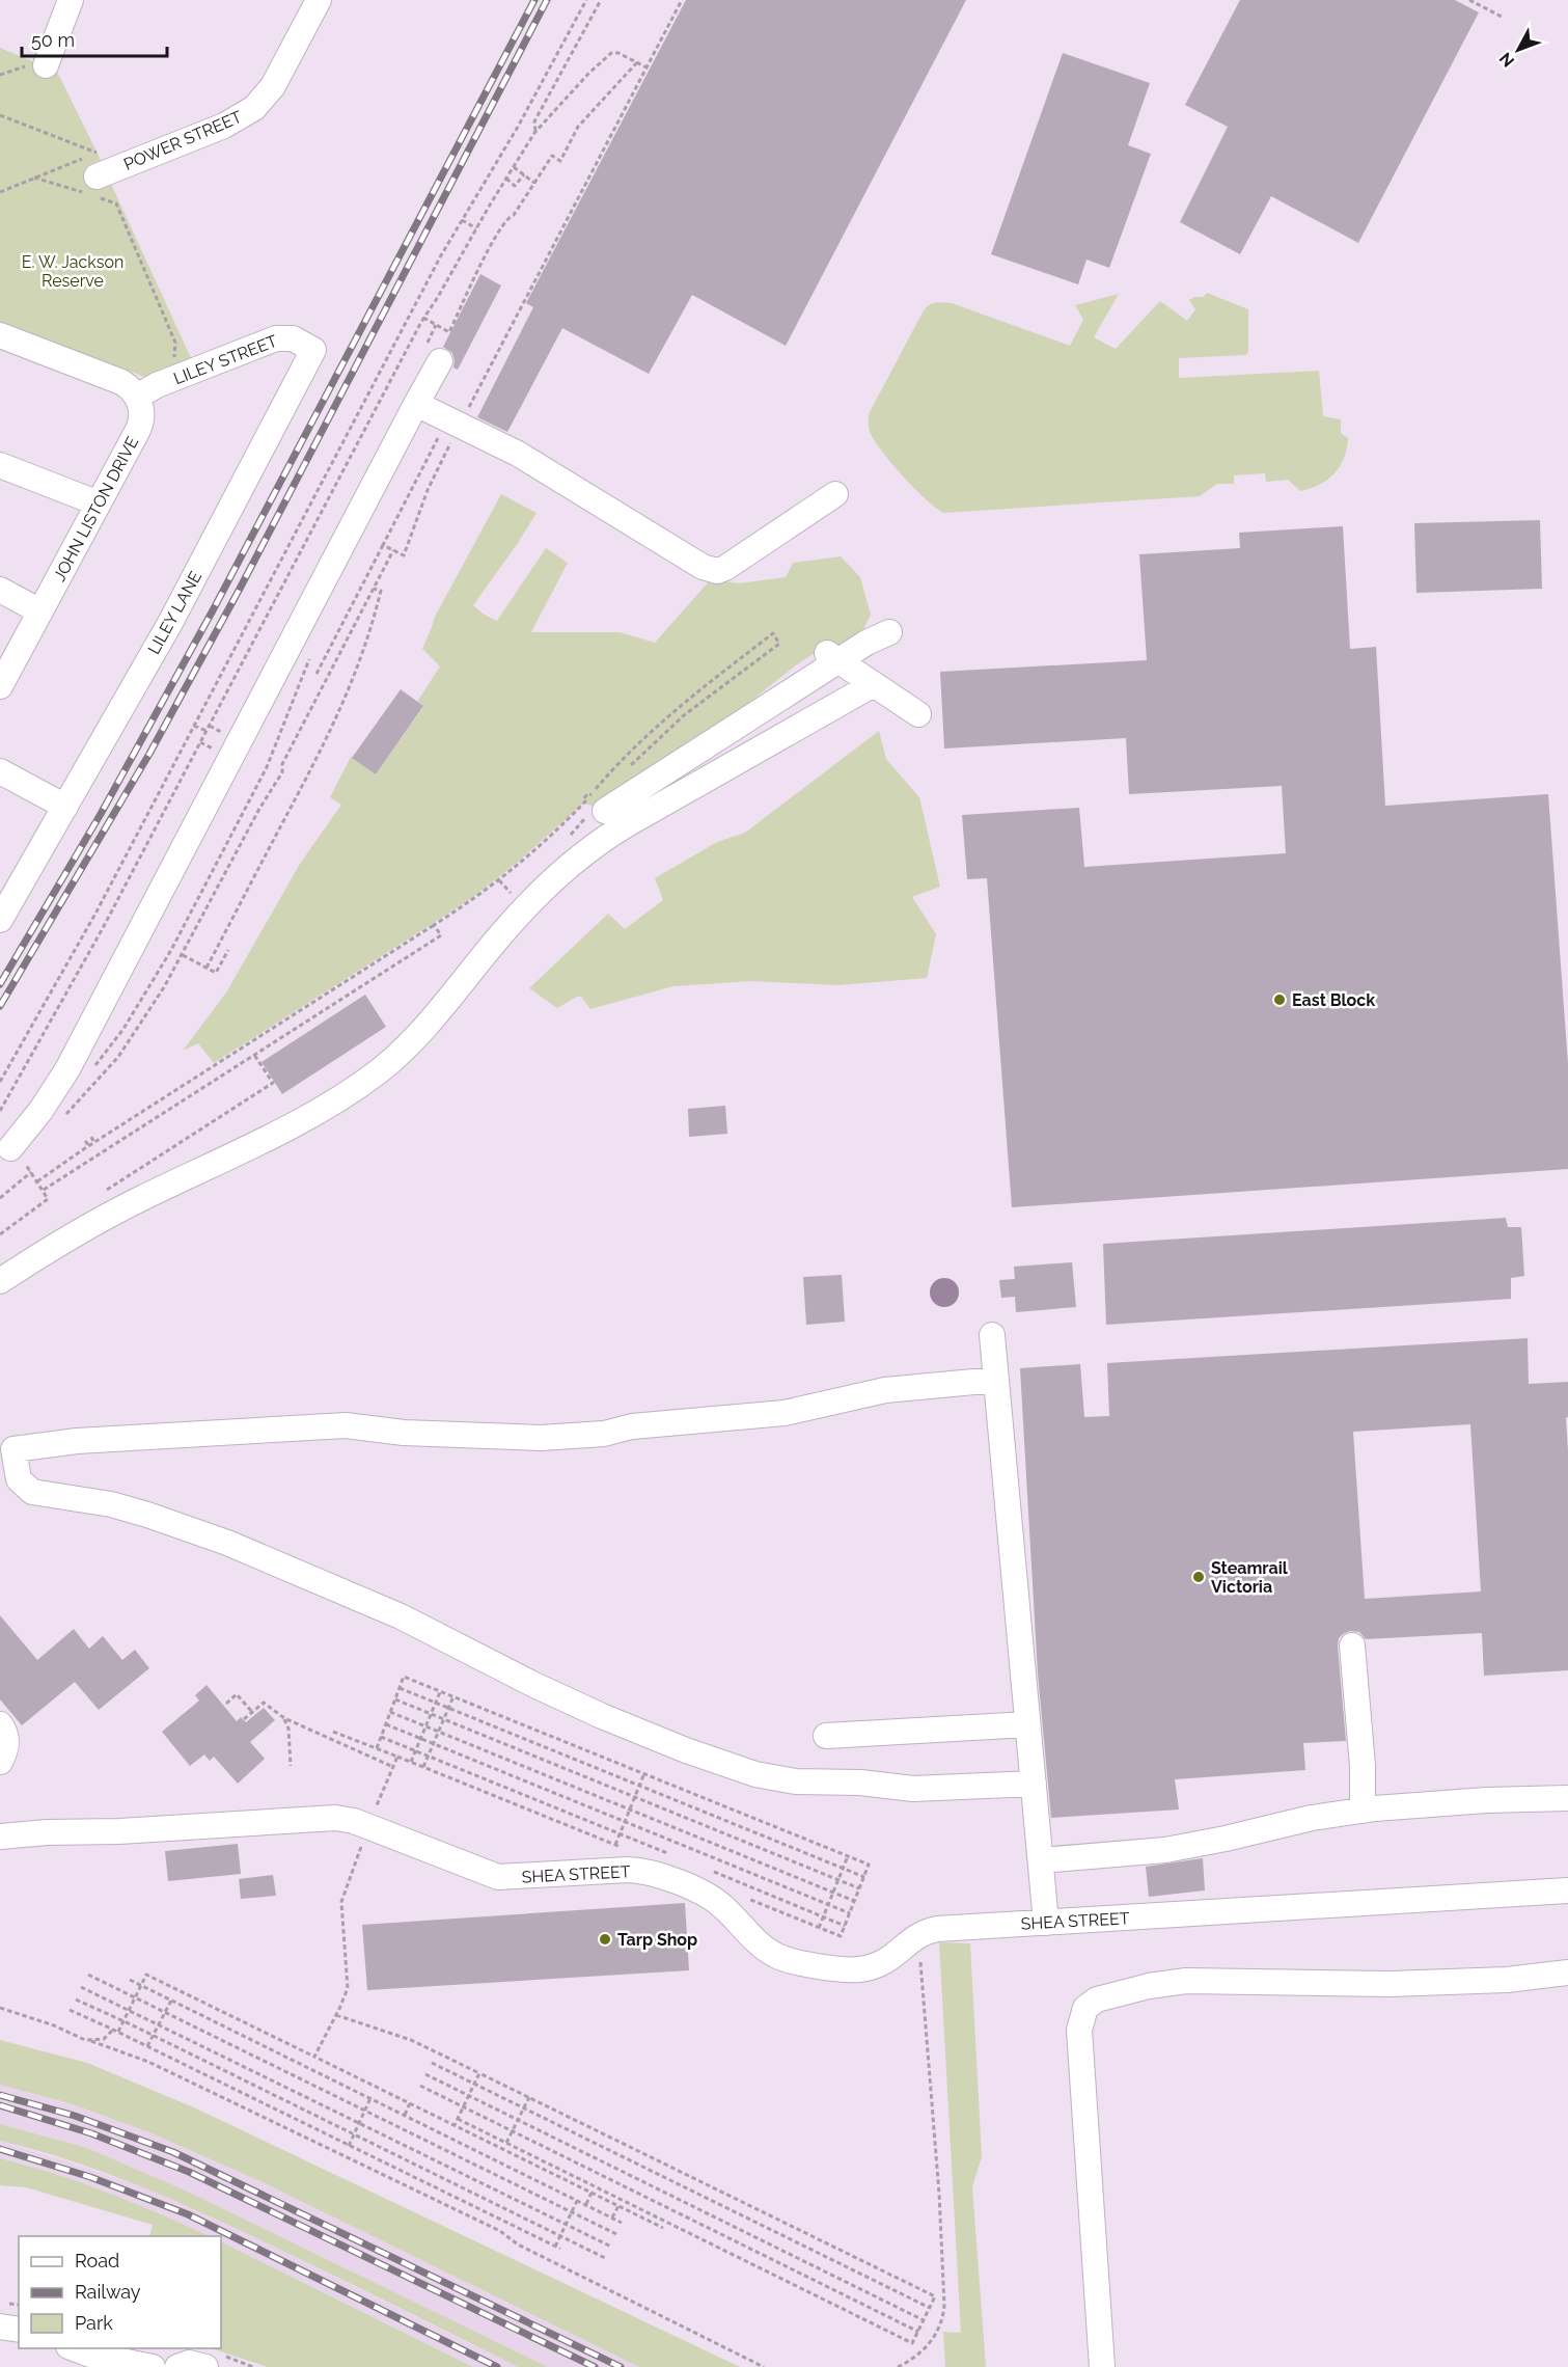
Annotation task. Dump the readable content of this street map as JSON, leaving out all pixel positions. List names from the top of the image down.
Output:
{
  "streets": {
    "street": [
      "POWER STREET",
      "LILEY STREET",
      "JOHN LISTON DRIVE",
      "LILEY LANE",
      "SHEA STREET"
    ]
  },
  "crossings": [
    ["LILEY STREET", "JOHN LISTON DRIVE"],
    ["LILEY STREET", "LILEY LANE"]
  ],
  "parks": ["E. W. Jackson Reserve"],
  "places": ["East Block", "Steamrail Victoria", "Tarp Shop"],
  "legend": ["Road", "Railway", "Park"],
  "scale_bar": "50 m",
  "north": "bottom left"
}
